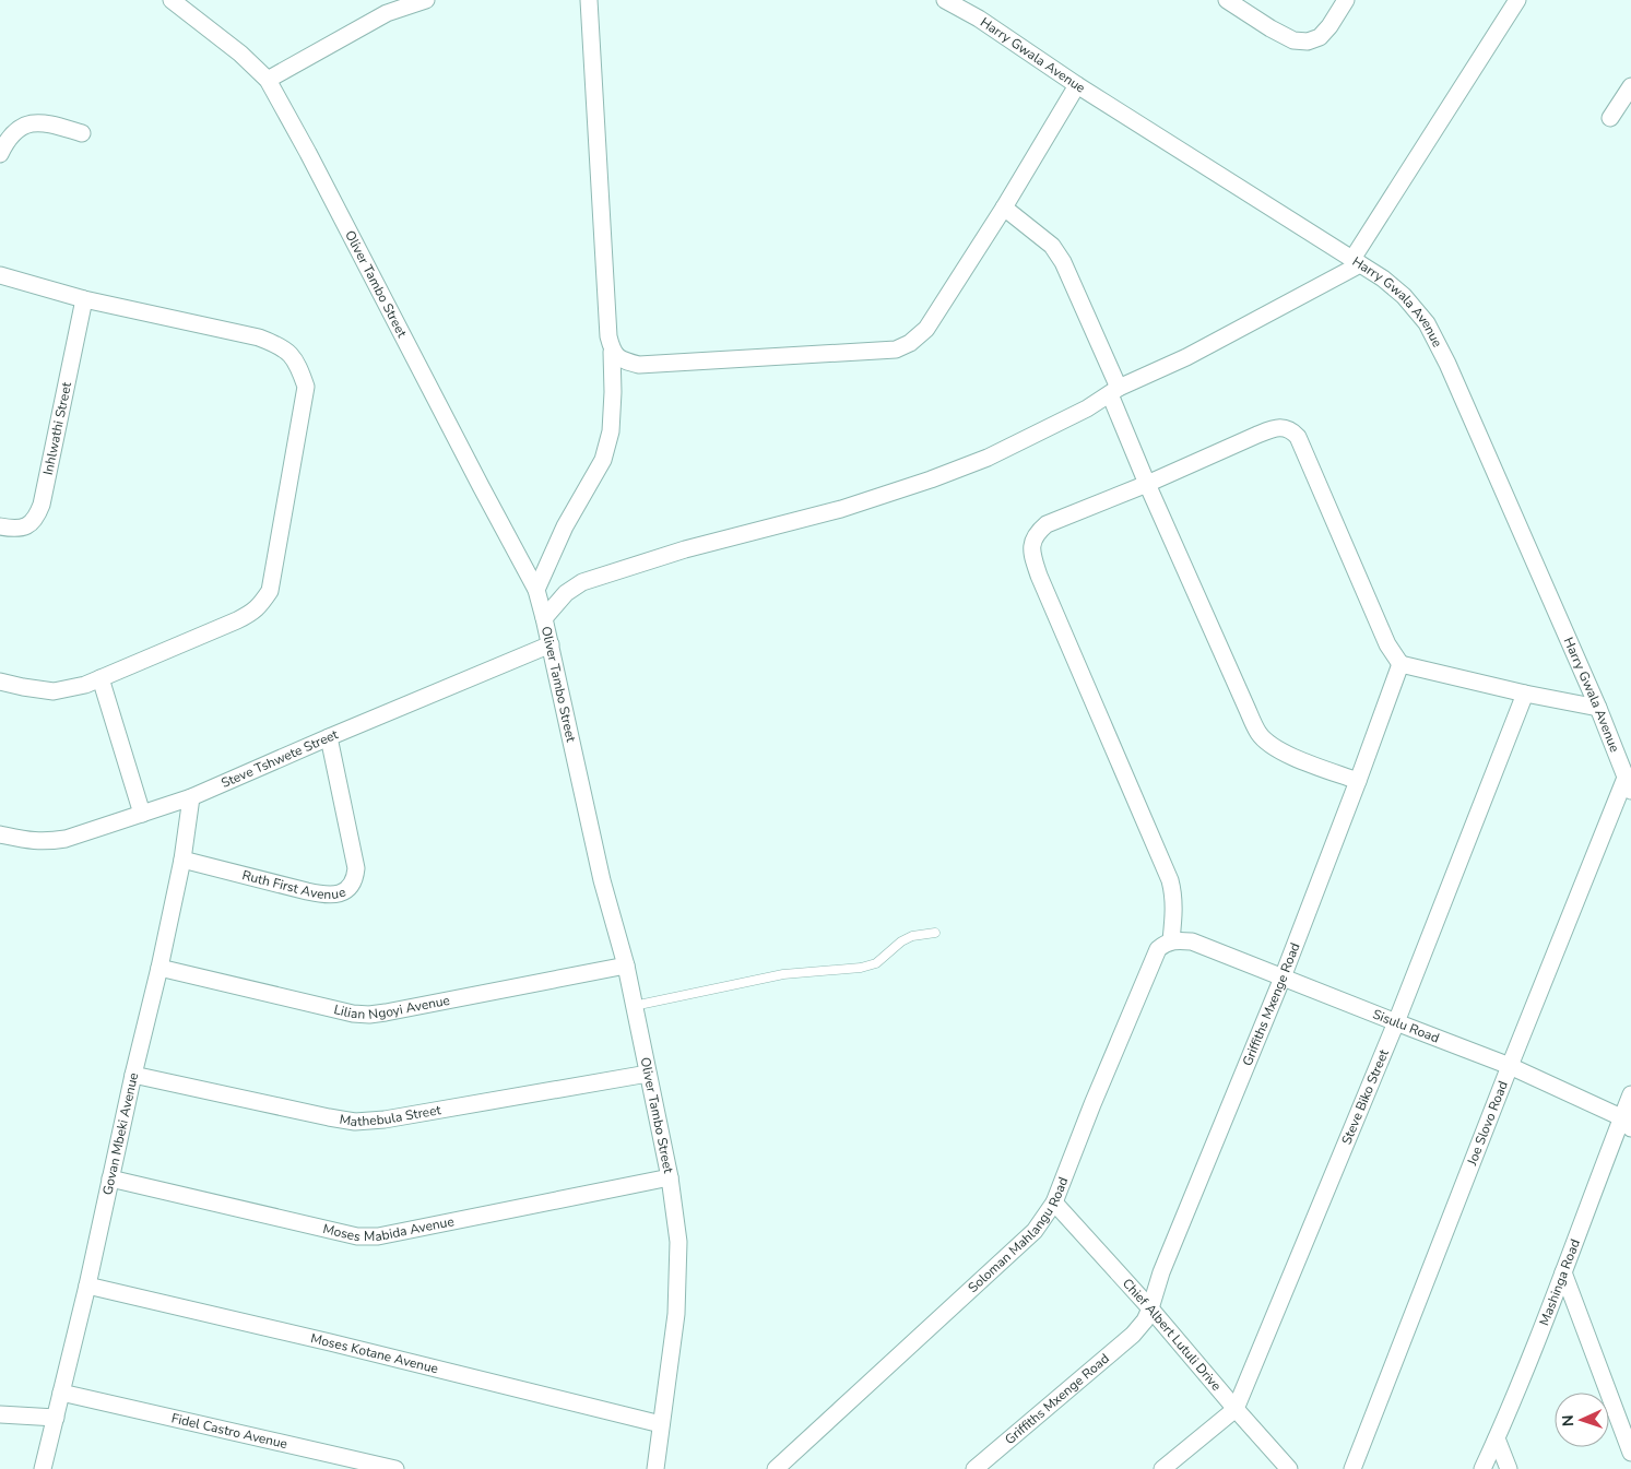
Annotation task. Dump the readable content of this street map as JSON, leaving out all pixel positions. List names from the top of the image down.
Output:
{
  "streets": {
    "street": [
      "Harry Gwala Avenue",
      "Oliver Tambo Street",
      "Inhlwathi Street",
      "Steve Tshwete Street",
      "Ruth First Avenue",
      "Lilian Ngoyi Avenue",
      "Griffiths Mxenge Road",
      "Sisulu Road",
      "Steve Biko Street",
      "Mathebula Street",
      "Joe Slovo Road",
      "Govan Mbeki Avenue",
      "Moses Mabida Avenue",
      "Soloman Mahlangu Road",
      "Mashinga Road",
      "Chief Albert Lutuli Drive",
      "Moses Kotane Avenue",
      "Fidel Castro Avenue"
    ]
  },
  "crossings": [
    ["Harry Gwala Avenue", "Joe Slovo Road"],
    ["Oliver Tambo Street", "Steve Tshwete Street"],
    ["Oliver Tambo Street", "Lilian Ngoyi Avenue"],
    ["Oliver Tambo Street", "Mathebula Street"],
    ["Oliver Tambo Street", "Moses Mabida Avenue"],
    ["Oliver Tambo Street", "Moses Kotane Avenue"],
    ["Steve Tshwete Street", "Ruth First Avenue"],
    ["Steve Tshwete Street", "Govan Mbeki Avenue"],
    ["Ruth First Avenue", "Govan Mbeki Avenue"],
    ["Lilian Ngoyi Avenue", "Govan Mbeki Avenue"],
    ["Griffiths Mxenge Road", "Sisulu Road"],
    ["Griffiths Mxenge Road", "Chief Albert Lutuli Drive"],
    ["Sisulu Road", "Steve Biko Street"],
    ["Sisulu Road", "Joe Slovo Road"],
    ["Sisulu Road", "Soloman Mahlangu Road"],
    ["Sisulu Road", "Mashinga Road"],
    ["Steve Biko Street", "Chief Albert Lutuli Drive"],
    ["Mathebula Street", "Govan Mbeki Avenue"],
    ["Govan Mbeki Avenue", "Moses Mabida Avenue"],
    ["Govan Mbeki Avenue", "Moses Kotane Avenue"],
    ["Govan Mbeki Avenue", "Fidel Castro Avenue"],
    ["Soloman Mahlangu Road", "Chief Albert Lutuli Drive"]
  ],
  "north": "left"
}
